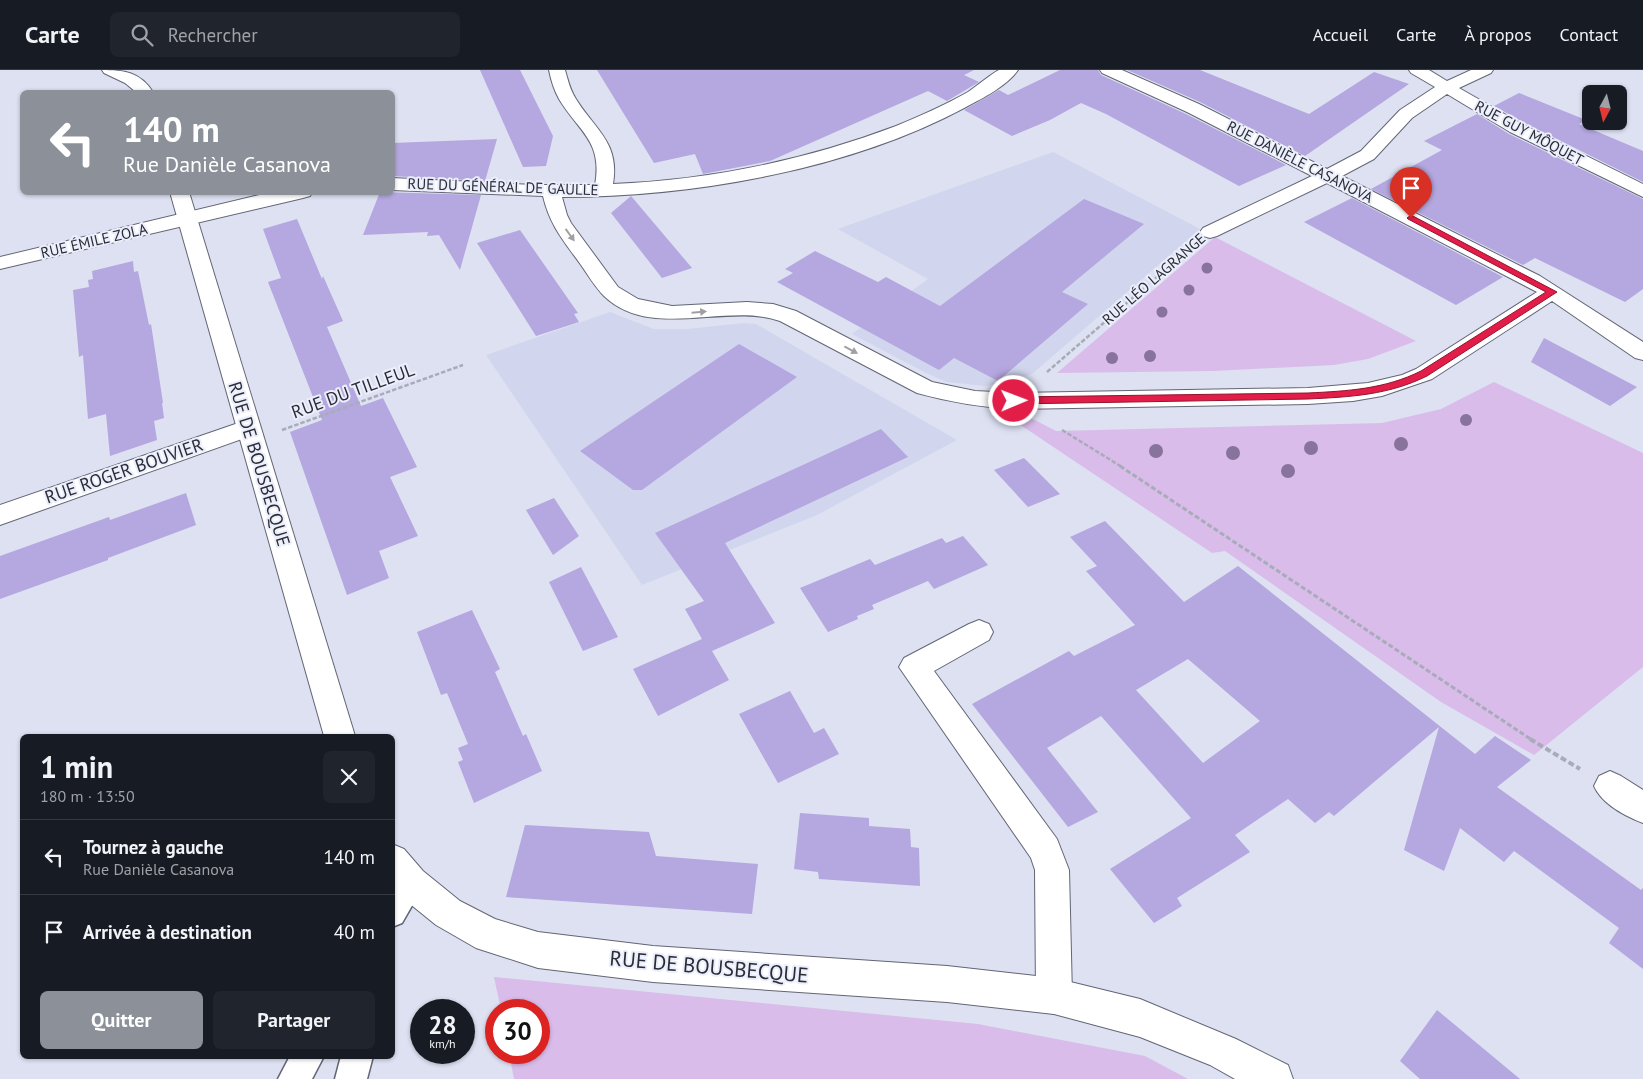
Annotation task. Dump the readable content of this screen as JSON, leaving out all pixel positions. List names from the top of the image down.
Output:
{
  "streets": {
    "street": [
      "RUE GUY MÔQUET",
      "RUE DANIÈLE CASANOVA",
      "RUE DU GÉNÉRAL DE GAULLE",
      "RUE ÉMILE ZOLA",
      "RUE LÉO LAGRANGE",
      "RUE DE BOUSBECQUE",
      "RUE ROGER BOUVIER"
    ],
    "path": ["RUE DU TILLEUL"]
  },
  "crossings": [
    ["RUE GUY MÔQUET", "RUE LÉO LAGRANGE"],
    ["RUE DANIÈLE CASANOVA", "RUE LÉO LAGRANGE"],
    ["RUE ÉMILE ZOLA", "RUE DE BOUSBECQUE"],
    ["RUE DU TILLEUL", "RUE DE BOUSBECQUE"],
    ["RUE DU TILLEUL", "RUE ROGER BOUVIER"],
    ["RUE DE BOUSBECQUE", "RUE ROGER BOUVIER"]
  ],
  "north": "bottom",
  "page": {
    "header": "Carte",
    "search": "Rechercher",
    "nav": [
      "Accueil",
      "Carte",
      "À propos",
      "Contact"
    ],
    "turn": ["140 m", "Rue Danièle Casanova"],
    "heading": ["1 min", "180 m · 13:50"],
    "list": [
      {
        "name": "Tournez à gauche",
        "note": "Rue Danièle Casanova",
        "value": "140 m"
      },
      {
        "name": "Arrivée à destination",
        "value": "40 m"
      }
    ],
    "buttons": ["Quitter", "Partager"],
    "speed": "28 km/h",
    "limit": "30"
  }
}
